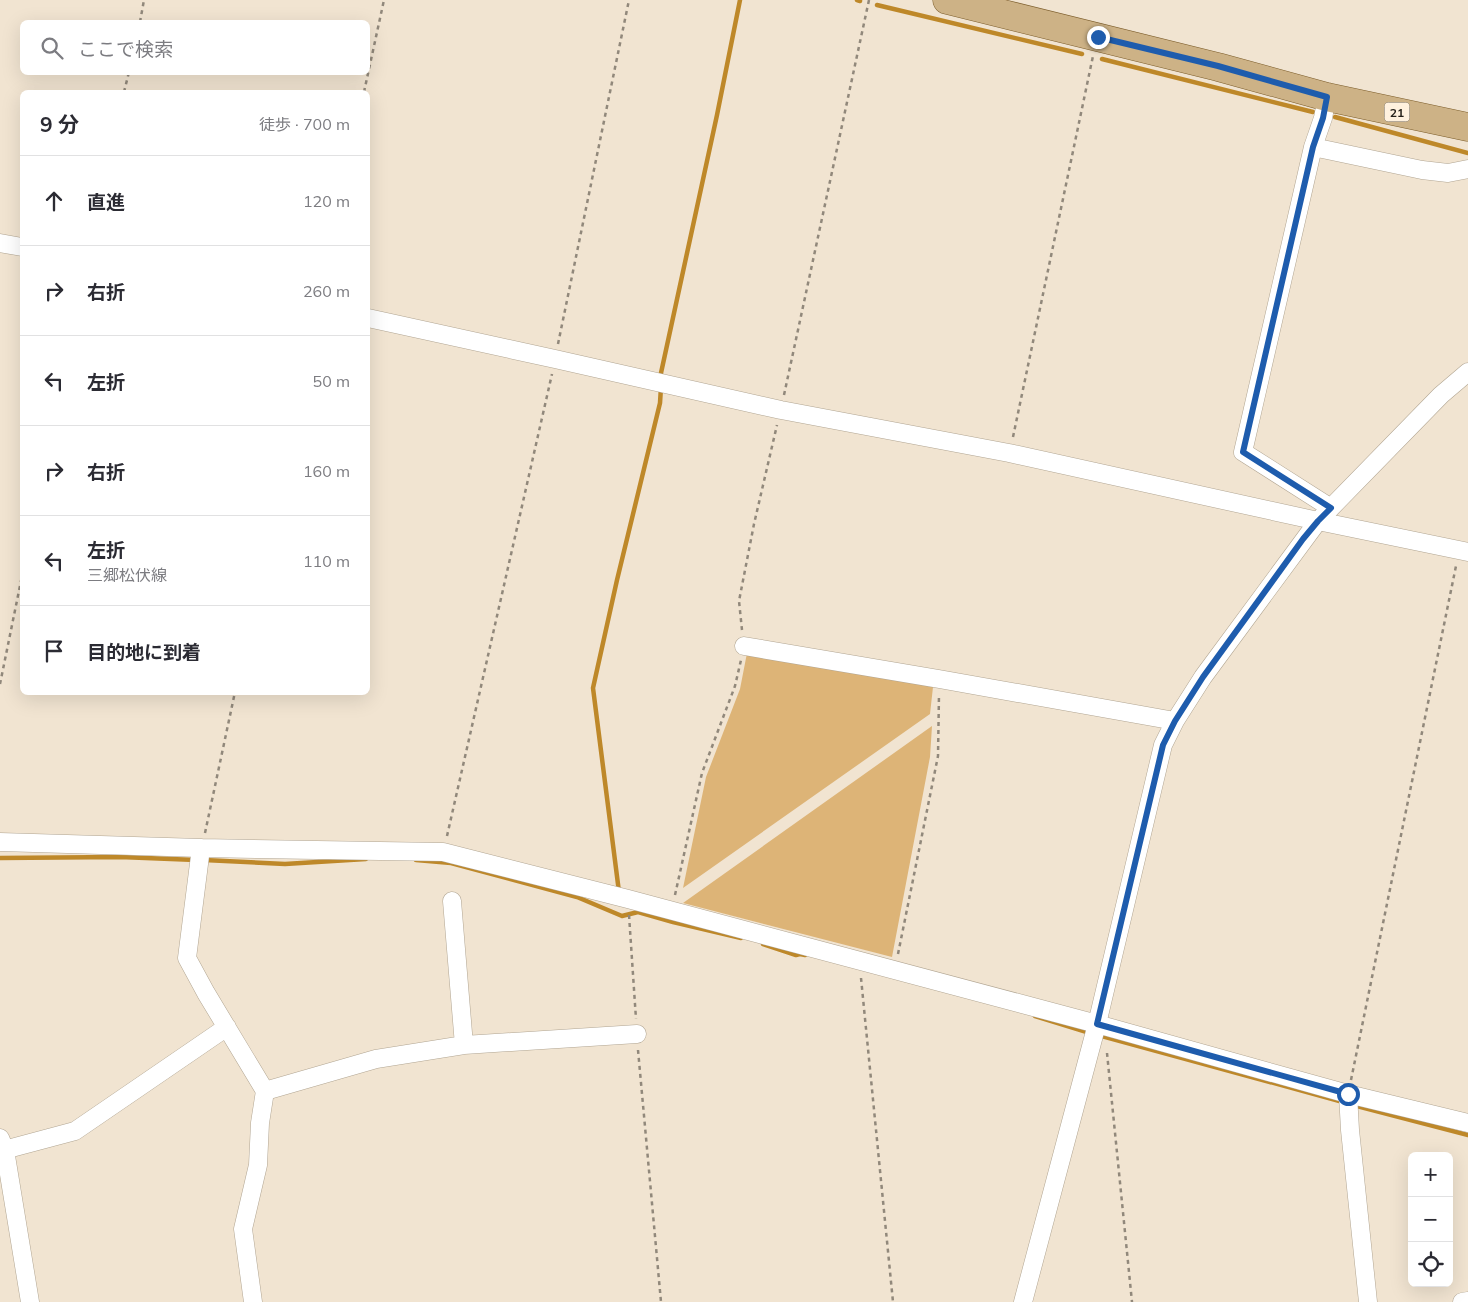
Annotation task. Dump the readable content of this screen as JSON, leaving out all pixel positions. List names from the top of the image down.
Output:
{
  "streets": {
    "main road": ["21"]
  },
  "page": {
    "search": "ここで検索",
    "heading": ["9 分", "徒歩 · 700 m"],
    "list": [
      ["直進", "120 m"],
      ["右折", "260 m"],
      ["左折", "50 m"],
      ["右折", "160 m"],
      ["左折", "三郷松伏線", "110 m"],
      "目的地に到着"
    ],
    "map_buttons": ["+", "−"]
  }
}
